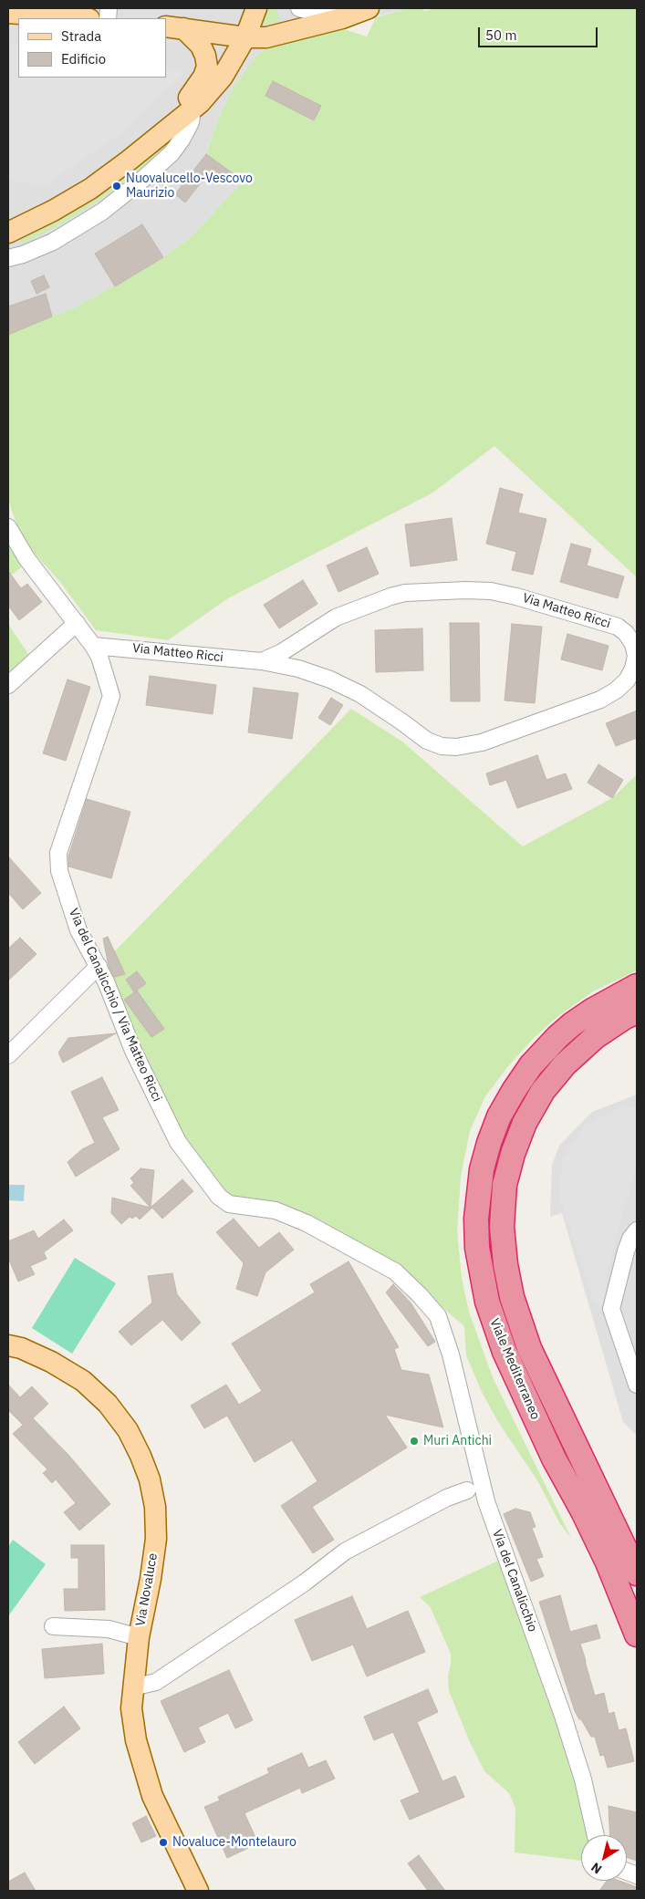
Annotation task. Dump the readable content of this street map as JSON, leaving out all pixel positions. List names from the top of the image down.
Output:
{
  "streets": {
    "highway": ["Viale Mediterraneo"],
    "main road": ["Via Novaluce"],
    "street": ["Via Matteo Ricci", "Via del Canalicchio / Via Matteo Ricci", "Via del Canalicchio"]
  },
  "crossings": [
    ["Via Matteo Ricci", "Via del Canalicchio / Via Matteo Ricci"],
    ["Via del Canalicchio / Via Matteo Ricci", "Via del Canalicchio"]
  ],
  "places": ["Nuovalucello-Vescovo Maurizio", "Muri Antichi", "Novaluce-Montelauro"],
  "legend": ["Strada", "Edificio"],
  "scale_bar": "50 m",
  "north": "bottom left"
}
